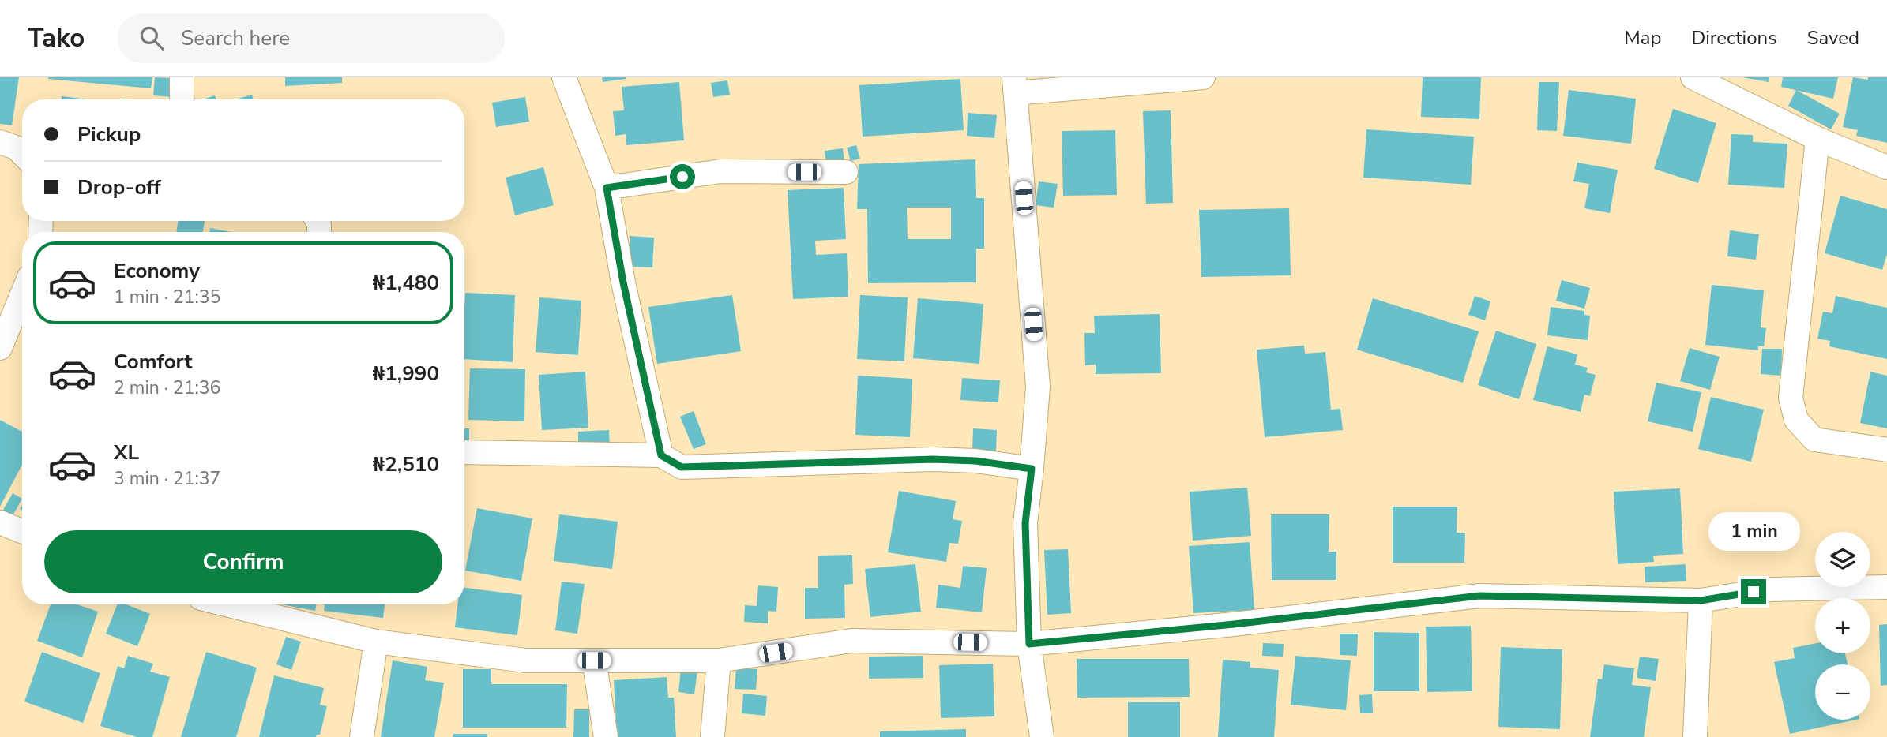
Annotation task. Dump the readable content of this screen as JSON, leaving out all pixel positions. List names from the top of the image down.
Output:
{
  "page": {
    "header": "Tako",
    "search": "Search here",
    "nav": ["Map", "Directions", "Saved"],
    "banner": ["Pickup", "Drop-off"],
    "list": [
      {
        "name": "Economy",
        "note": "1 min · 21:35",
        "value": "₦1,480"
      },
      {
        "name": "Comfort",
        "note": "2 min · 21:36",
        "value": "₦1,990"
      },
      {
        "name": "XL",
        "note": "3 min · 21:37",
        "value": "₦2,510"
      }
    ],
    "bubble": "1 min",
    "buttons": "Confirm",
    "map_buttons": ["+", "−"]
  }
}
